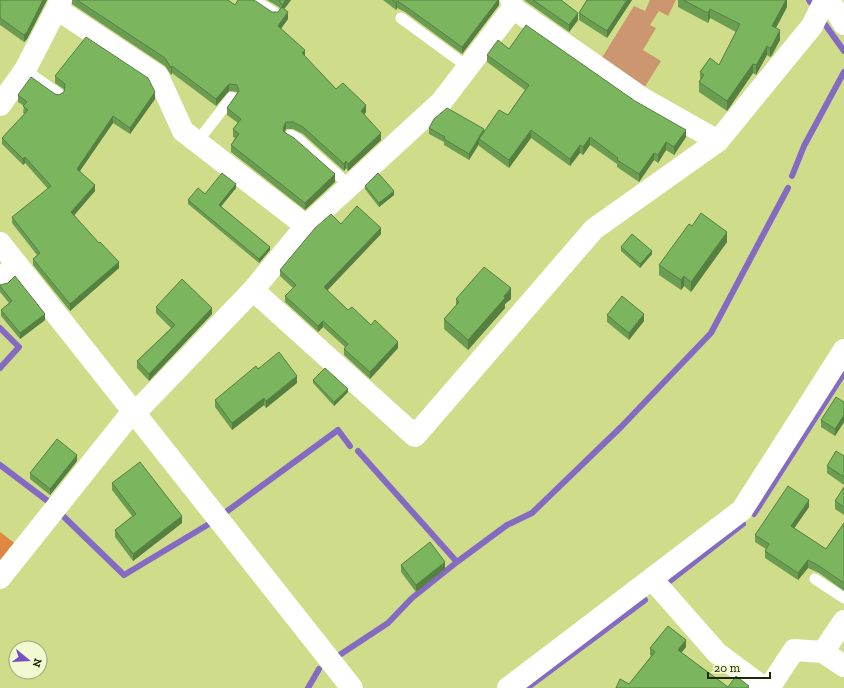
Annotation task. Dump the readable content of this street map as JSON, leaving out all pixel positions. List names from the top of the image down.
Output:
{
  "scale_bar": "20 m",
  "north": "right"
}
